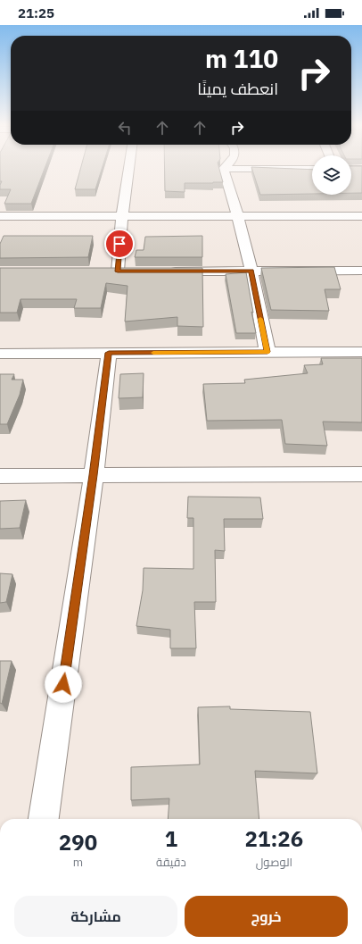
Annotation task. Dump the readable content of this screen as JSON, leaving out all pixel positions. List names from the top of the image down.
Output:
{
  "page": {
    "status": "21:25",
    "turn": ["110 m", "انعطف يمينًا"],
    "eta": [
      "21:26",
      "الوصول",
      "1",
      "دقيقة",
      "290",
      "m"
    ],
    "buttons": ["خروج", "مشاركة"]
  }
}
